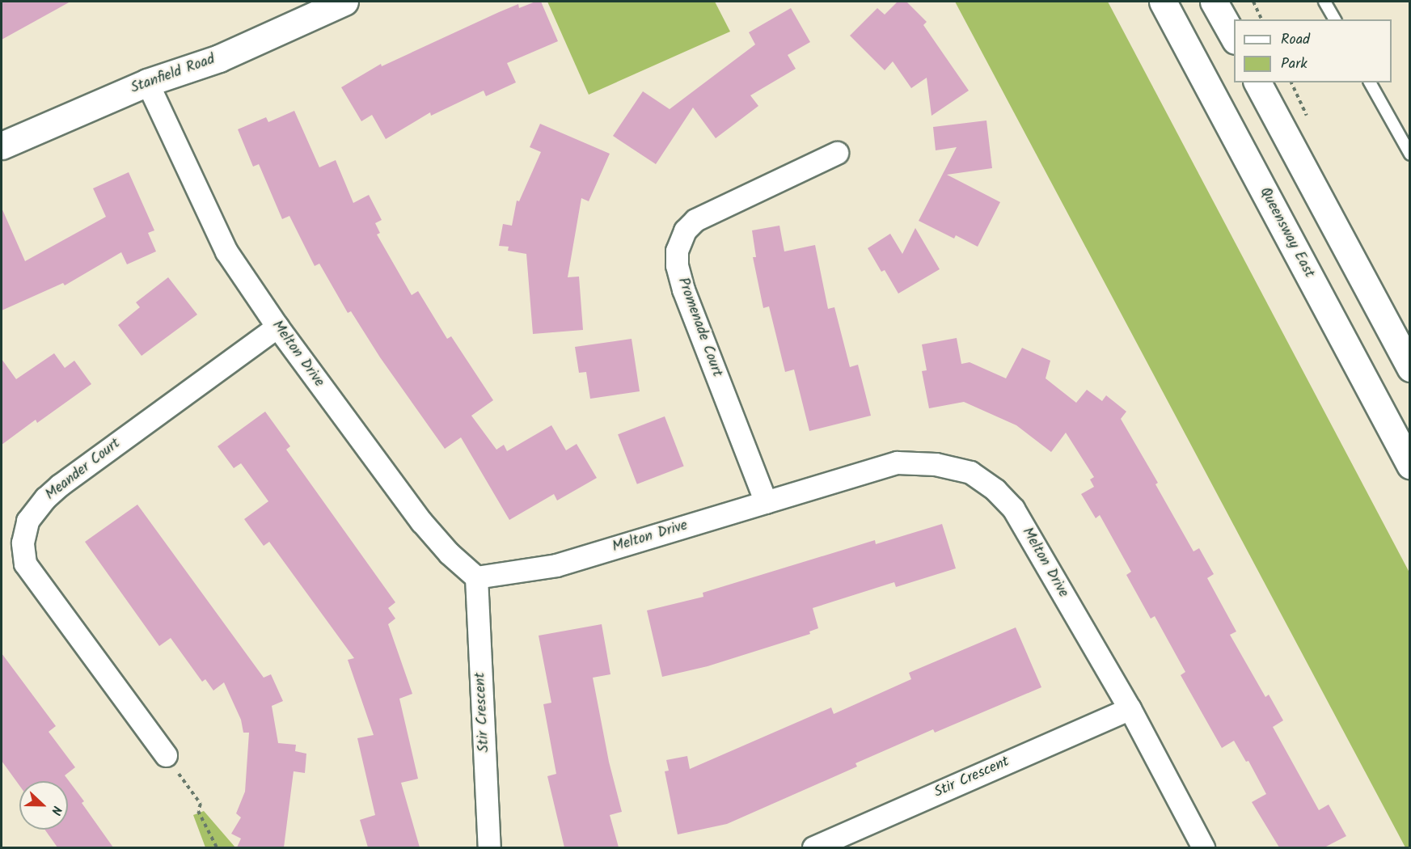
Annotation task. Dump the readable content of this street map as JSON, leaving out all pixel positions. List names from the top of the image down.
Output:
{
  "streets": {
    "main road": ["Stanfield Road", "Queensway East"],
    "street": [
      "Promenade Court",
      "Melton Drive",
      "Meander Court",
      "Stir Crescent"
    ]
  },
  "crossings": [
    ["Stanfield Road", "Melton Drive"],
    ["Promenade Court", "Melton Drive"],
    ["Melton Drive", "Meander Court"],
    ["Melton Drive", "Stir Crescent"]
  ],
  "legend": ["Road", "Park"],
  "north": "right"
}
